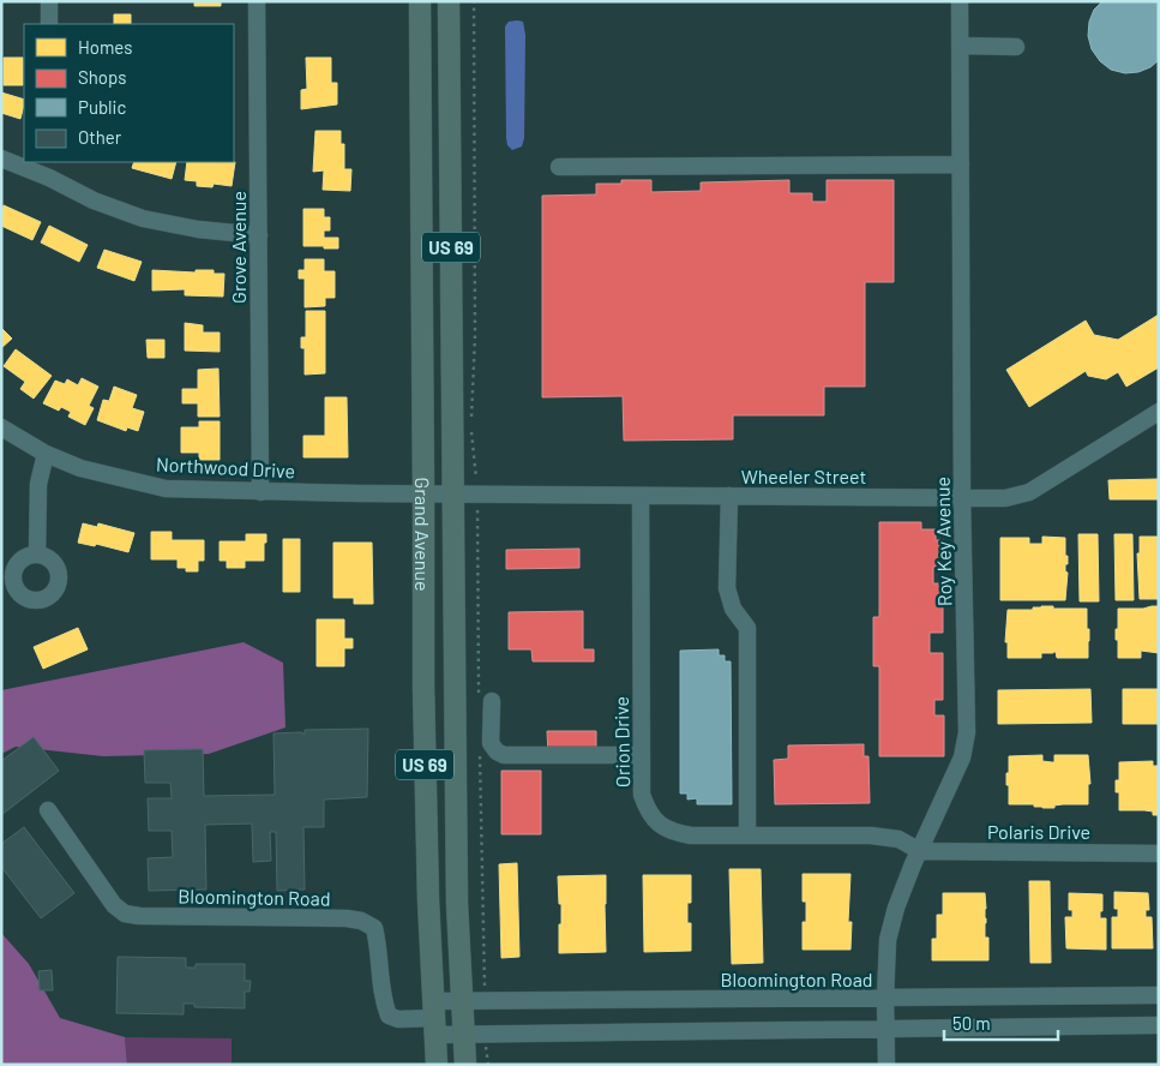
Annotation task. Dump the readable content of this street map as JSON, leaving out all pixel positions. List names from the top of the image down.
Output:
{
  "streets": {
    "main road": ["US 69", "Grand Avenue"],
    "street": [
      "Grove Avenue",
      "Northwood Drive",
      "Wheeler Street",
      "Roy Key Avenue",
      "Orion Drive",
      "Polaris Drive",
      "Bloomington Road"
    ]
  },
  "crossings": [
    ["Grove Avenue", "Northwood Drive"],
    ["Northwood Drive", "Wheeler Street"],
    ["Northwood Drive", "Grand Avenue"],
    ["Wheeler Street", "Grand Avenue"],
    ["Wheeler Street", "Roy Key Avenue"],
    ["Wheeler Street", "Orion Drive"],
    ["Grand Avenue", "Bloomington Road"],
    ["Roy Key Avenue", "Orion Drive"],
    ["Roy Key Avenue", "Polaris Drive"],
    ["Roy Key Avenue", "Bloomington Road"],
    ["Orion Drive", "Polaris Drive"]
  ],
  "legend": [
    "Homes",
    "Shops",
    "Public",
    "Other"
  ],
  "scale_bar": "50 m"
}
